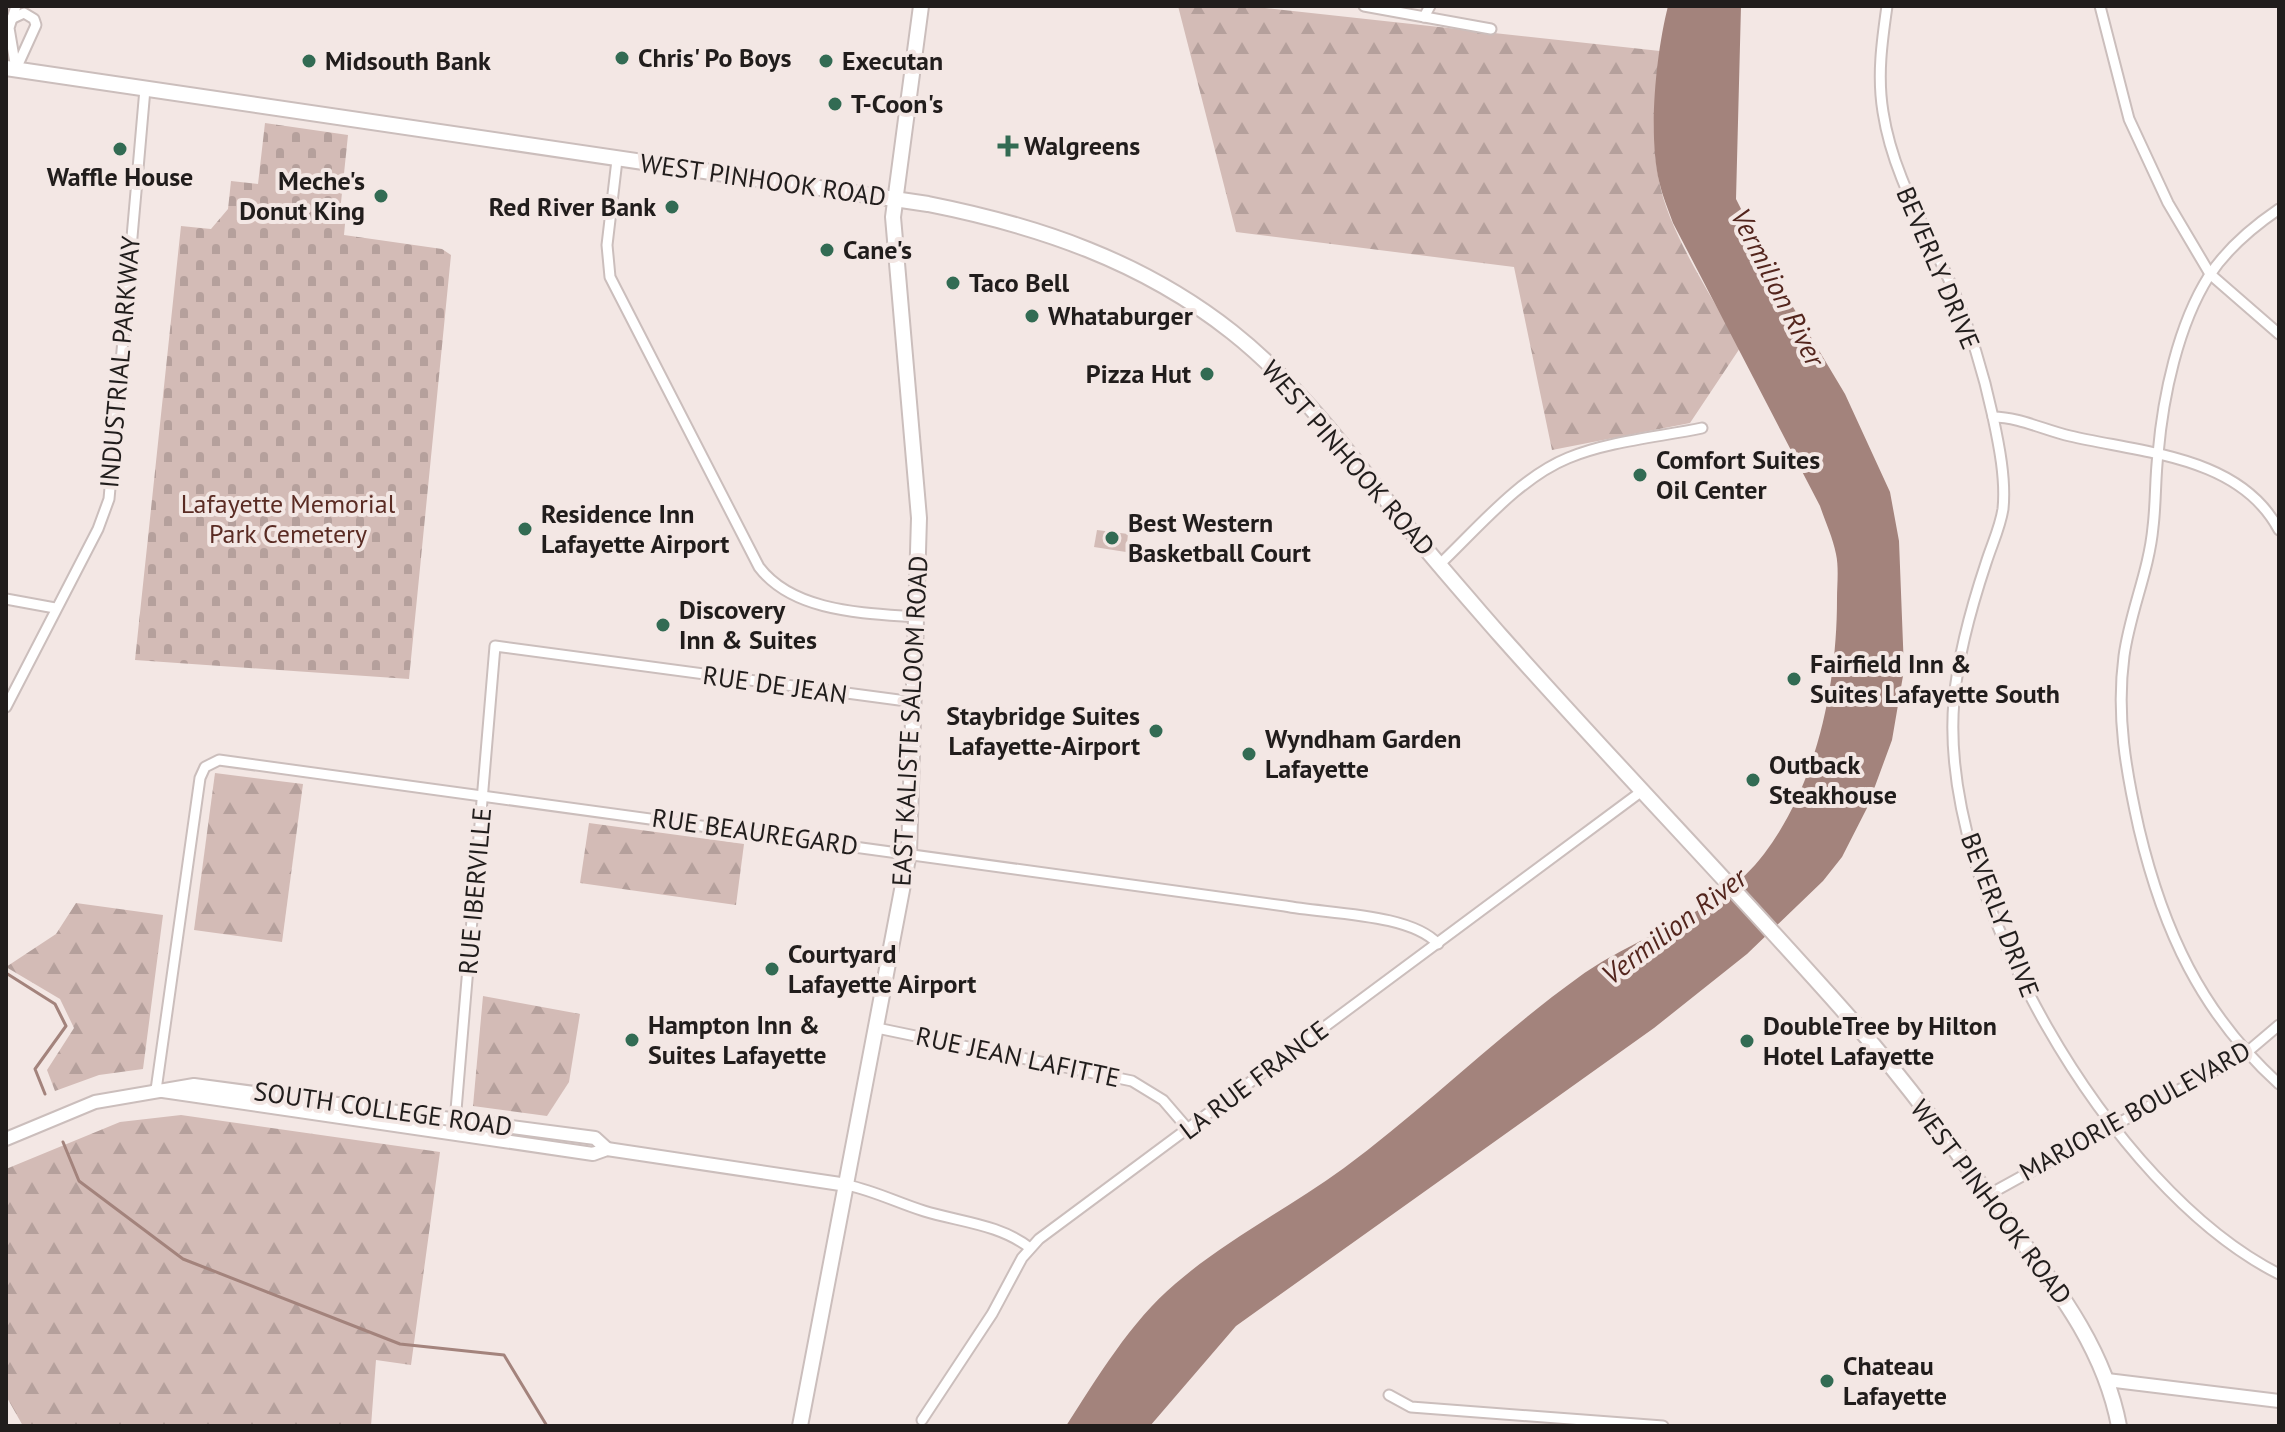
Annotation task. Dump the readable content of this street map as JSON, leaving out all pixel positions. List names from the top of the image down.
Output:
{
  "streets": {
    "main road": ["WEST PINHOOK ROAD", "EAST KALISTE SALOOM ROAD"],
    "street": [
      "BEVERLY DRIVE",
      "INDUSTRIAL PARKWAY",
      "RUE DE JEAN",
      "RUE BEAUREGARD",
      "RUE IBERVILLE",
      "RUE JEAN LAFITTE",
      "LA RUE FRANCE",
      "SOUTH COLLEGE ROAD",
      "MARJORIE BOULEVARD"
    ]
  },
  "crossings": [
    ["WEST PINHOOK ROAD", "INDUSTRIAL PARKWAY"],
    ["WEST PINHOOK ROAD", "EAST KALISTE SALOOM ROAD"],
    ["WEST PINHOOK ROAD", "LA RUE FRANCE"],
    ["WEST PINHOOK ROAD", "MARJORIE BOULEVARD"],
    ["BEVERLY DRIVE", "MARJORIE BOULEVARD"],
    ["RUE DE JEAN", "EAST KALISTE SALOOM ROAD"],
    ["RUE DE JEAN", "RUE IBERVILLE"],
    ["EAST KALISTE SALOOM ROAD", "RUE BEAUREGARD"],
    ["EAST KALISTE SALOOM ROAD", "RUE JEAN LAFITTE"],
    ["EAST KALISTE SALOOM ROAD", "SOUTH COLLEGE ROAD"],
    ["RUE BEAUREGARD", "RUE IBERVILLE"],
    ["RUE BEAUREGARD", "LA RUE FRANCE"],
    ["RUE BEAUREGARD", "SOUTH COLLEGE ROAD"],
    ["RUE IBERVILLE", "SOUTH COLLEGE ROAD"],
    ["RUE JEAN LAFITTE", "LA RUE FRANCE"],
    ["LA RUE FRANCE", "SOUTH COLLEGE ROAD"]
  ],
  "water": ["Vermilion River"],
  "parks": ["Lafayette Memorial Park Cemetery"],
  "places": {
    "other": [
      "Chris' Po Boys",
      "Midsouth Bank",
      "Executan",
      "T-Coon's",
      "Waffle House",
      "Meche's Donut King",
      "Red River Bank",
      "Cane's",
      "Taco Bell",
      "Whataburger",
      "Pizza Hut",
      "Comfort Suites Oil Center",
      "Residence Inn Lafayette Airport",
      "Best Western Basketball Court",
      "Discovery Inn & Suites",
      "Fairfield Inn & Suites Lafayette South",
      "Staybridge Suites Lafayette-Airport",
      "Wyndham Garden Lafayette",
      "Outback Steakhouse",
      "Courtyard Lafayette Airport",
      "Hampton Inn & Suites Lafayette",
      "DoubleTree by Hilton Hotel Lafayette",
      "Chateau Lafayette"
    ],
    "health": ["Walgreens"]
  }
}
